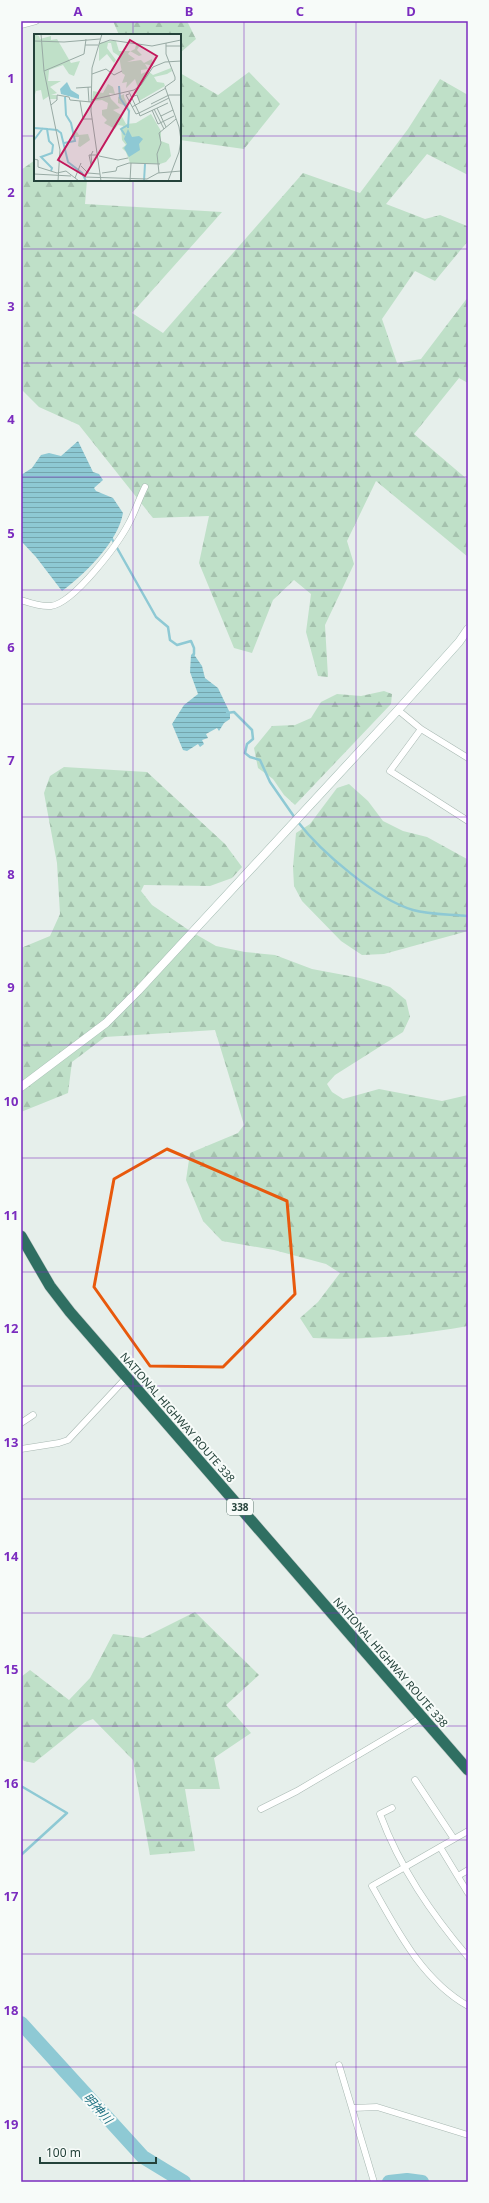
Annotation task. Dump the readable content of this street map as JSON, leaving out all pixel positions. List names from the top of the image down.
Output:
{
  "streets": {
    "highway": ["NATIONAL HIGHWAY ROUTE 338", "338"]
  },
  "water": ["明神川"],
  "scale_bar": "100 m",
  "grid": {
    "columns": [
      "A",
      "B",
      "C",
      "D"
    ],
    "rows": [
      "1",
      "2",
      "3",
      "4",
      "5",
      "6",
      "7",
      "8",
      "9",
      "10",
      "11",
      "12",
      "13",
      "14",
      "15",
      "16",
      "17",
      "18",
      "19"
    ]
  }
}
